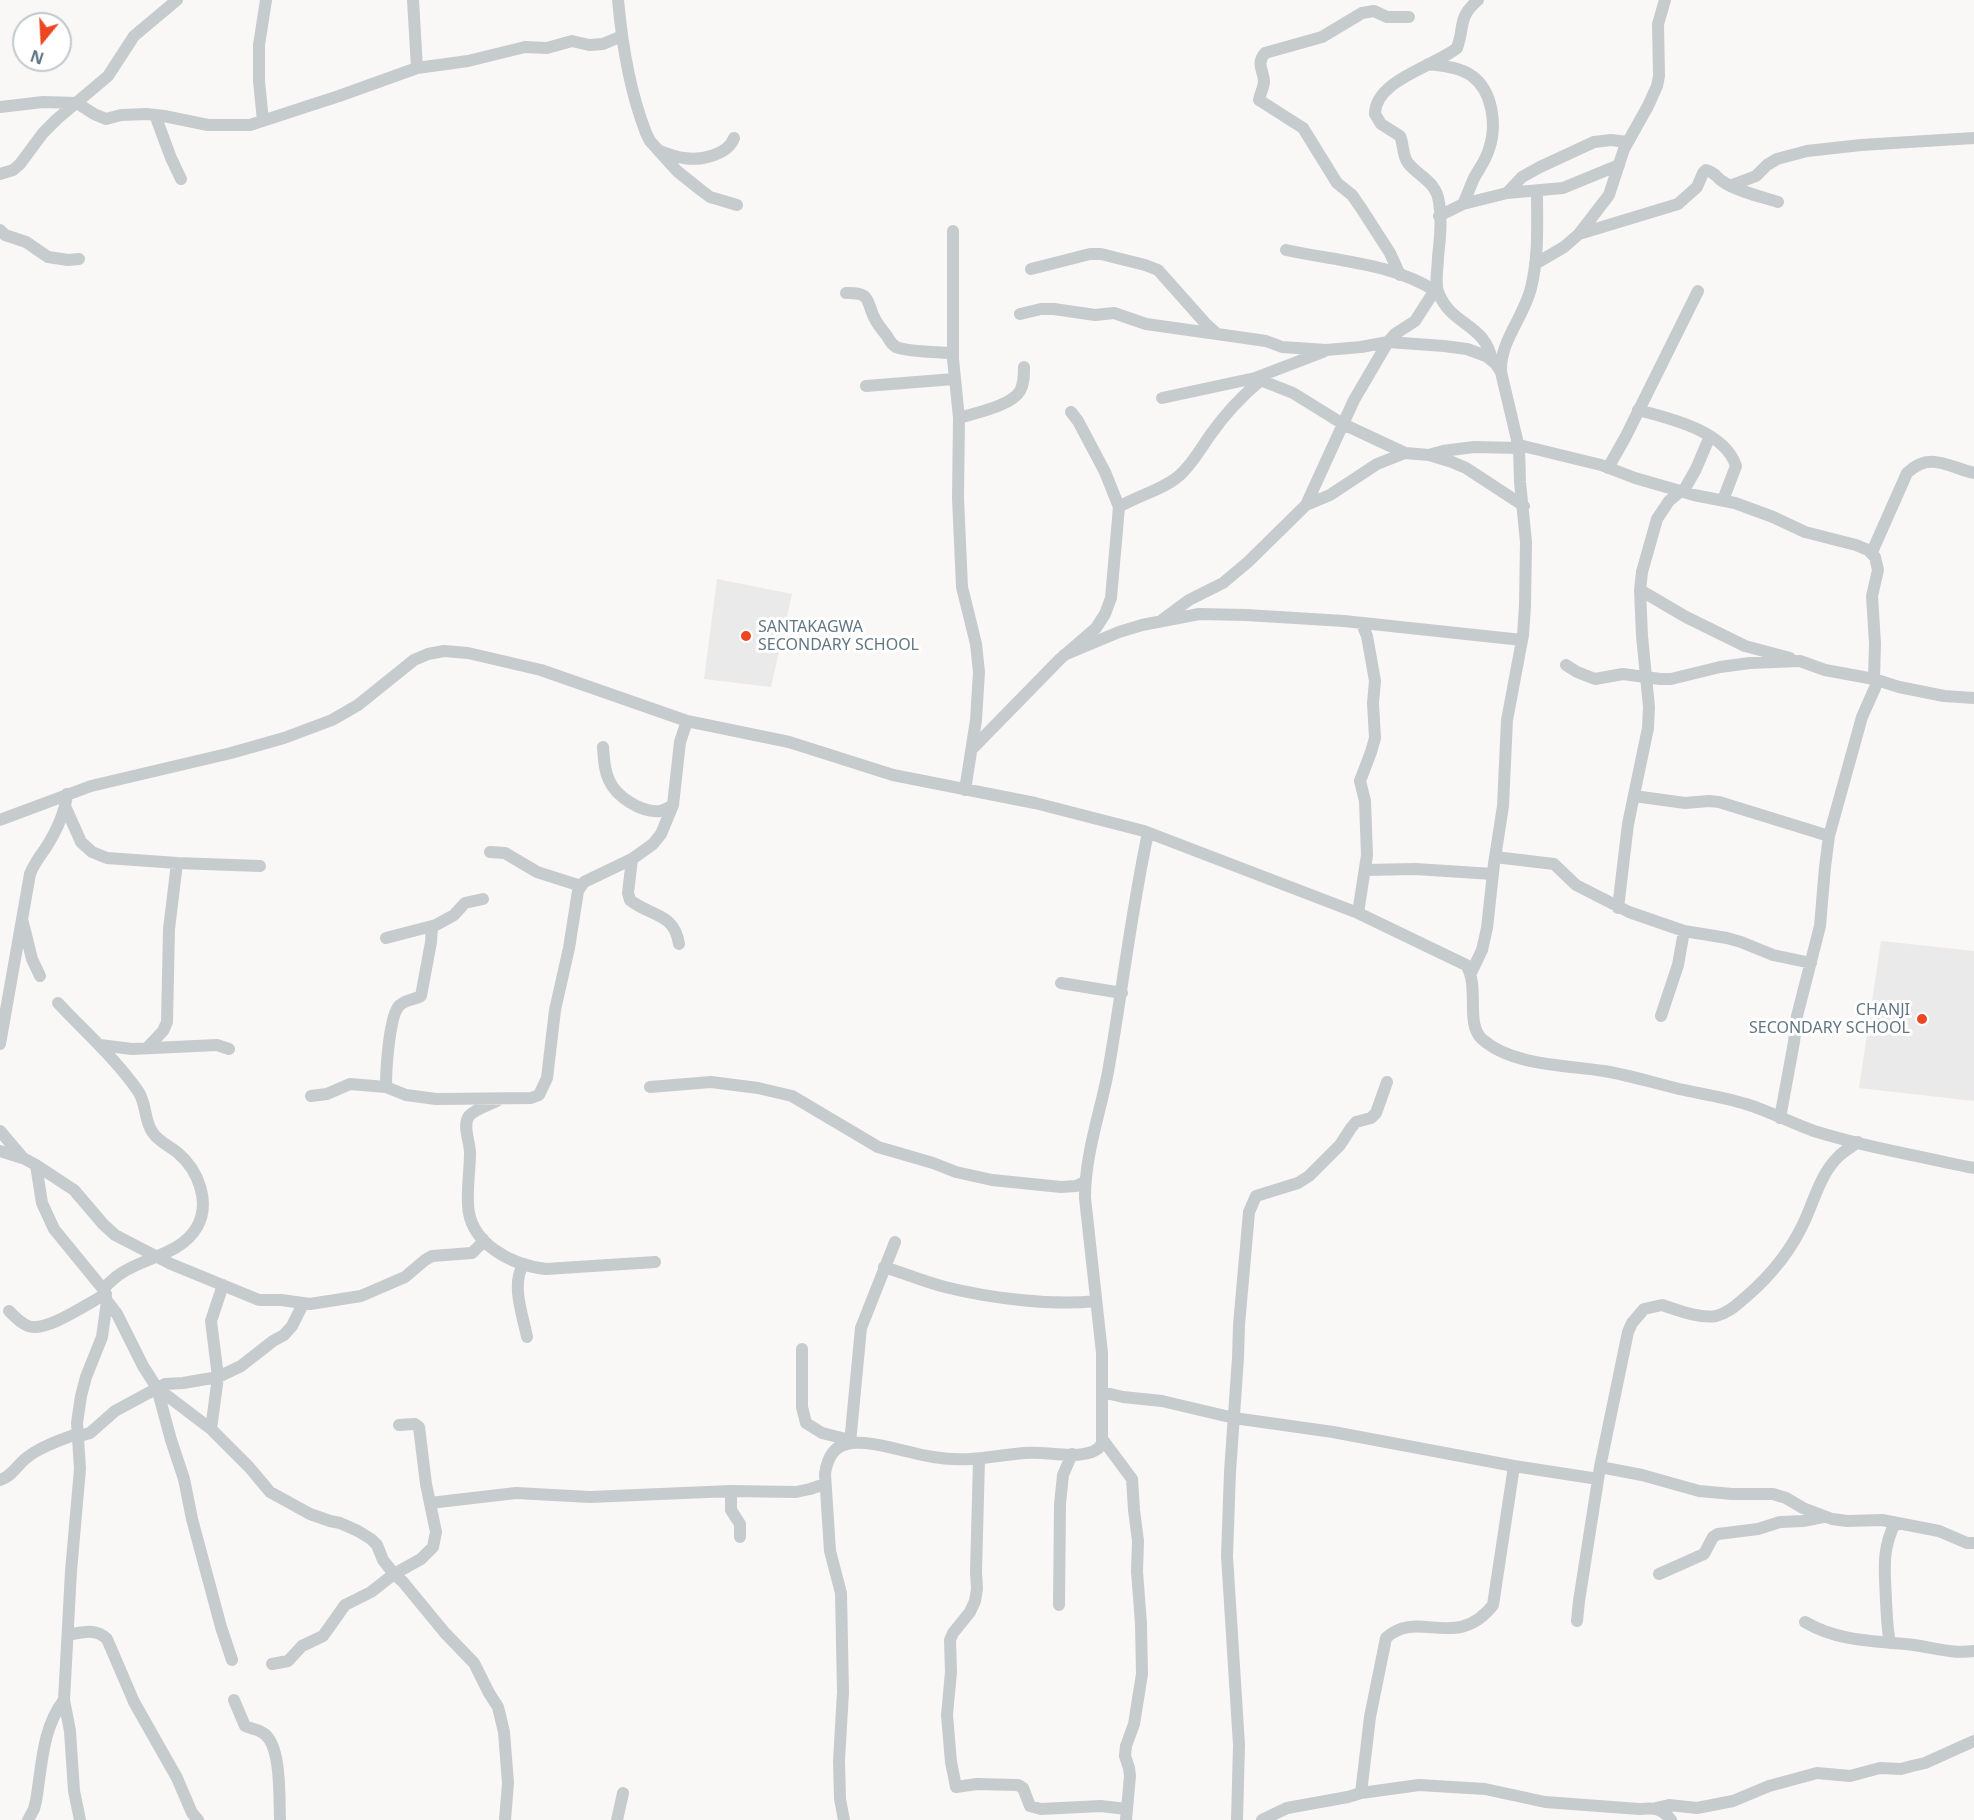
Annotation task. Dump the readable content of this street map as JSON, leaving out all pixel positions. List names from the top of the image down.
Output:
{
  "places": ["SANTAKAGWA SECONDARY SCHOOL", "CHANJI SECONDARY SCHOOL"],
  "north": "bottom"
}
